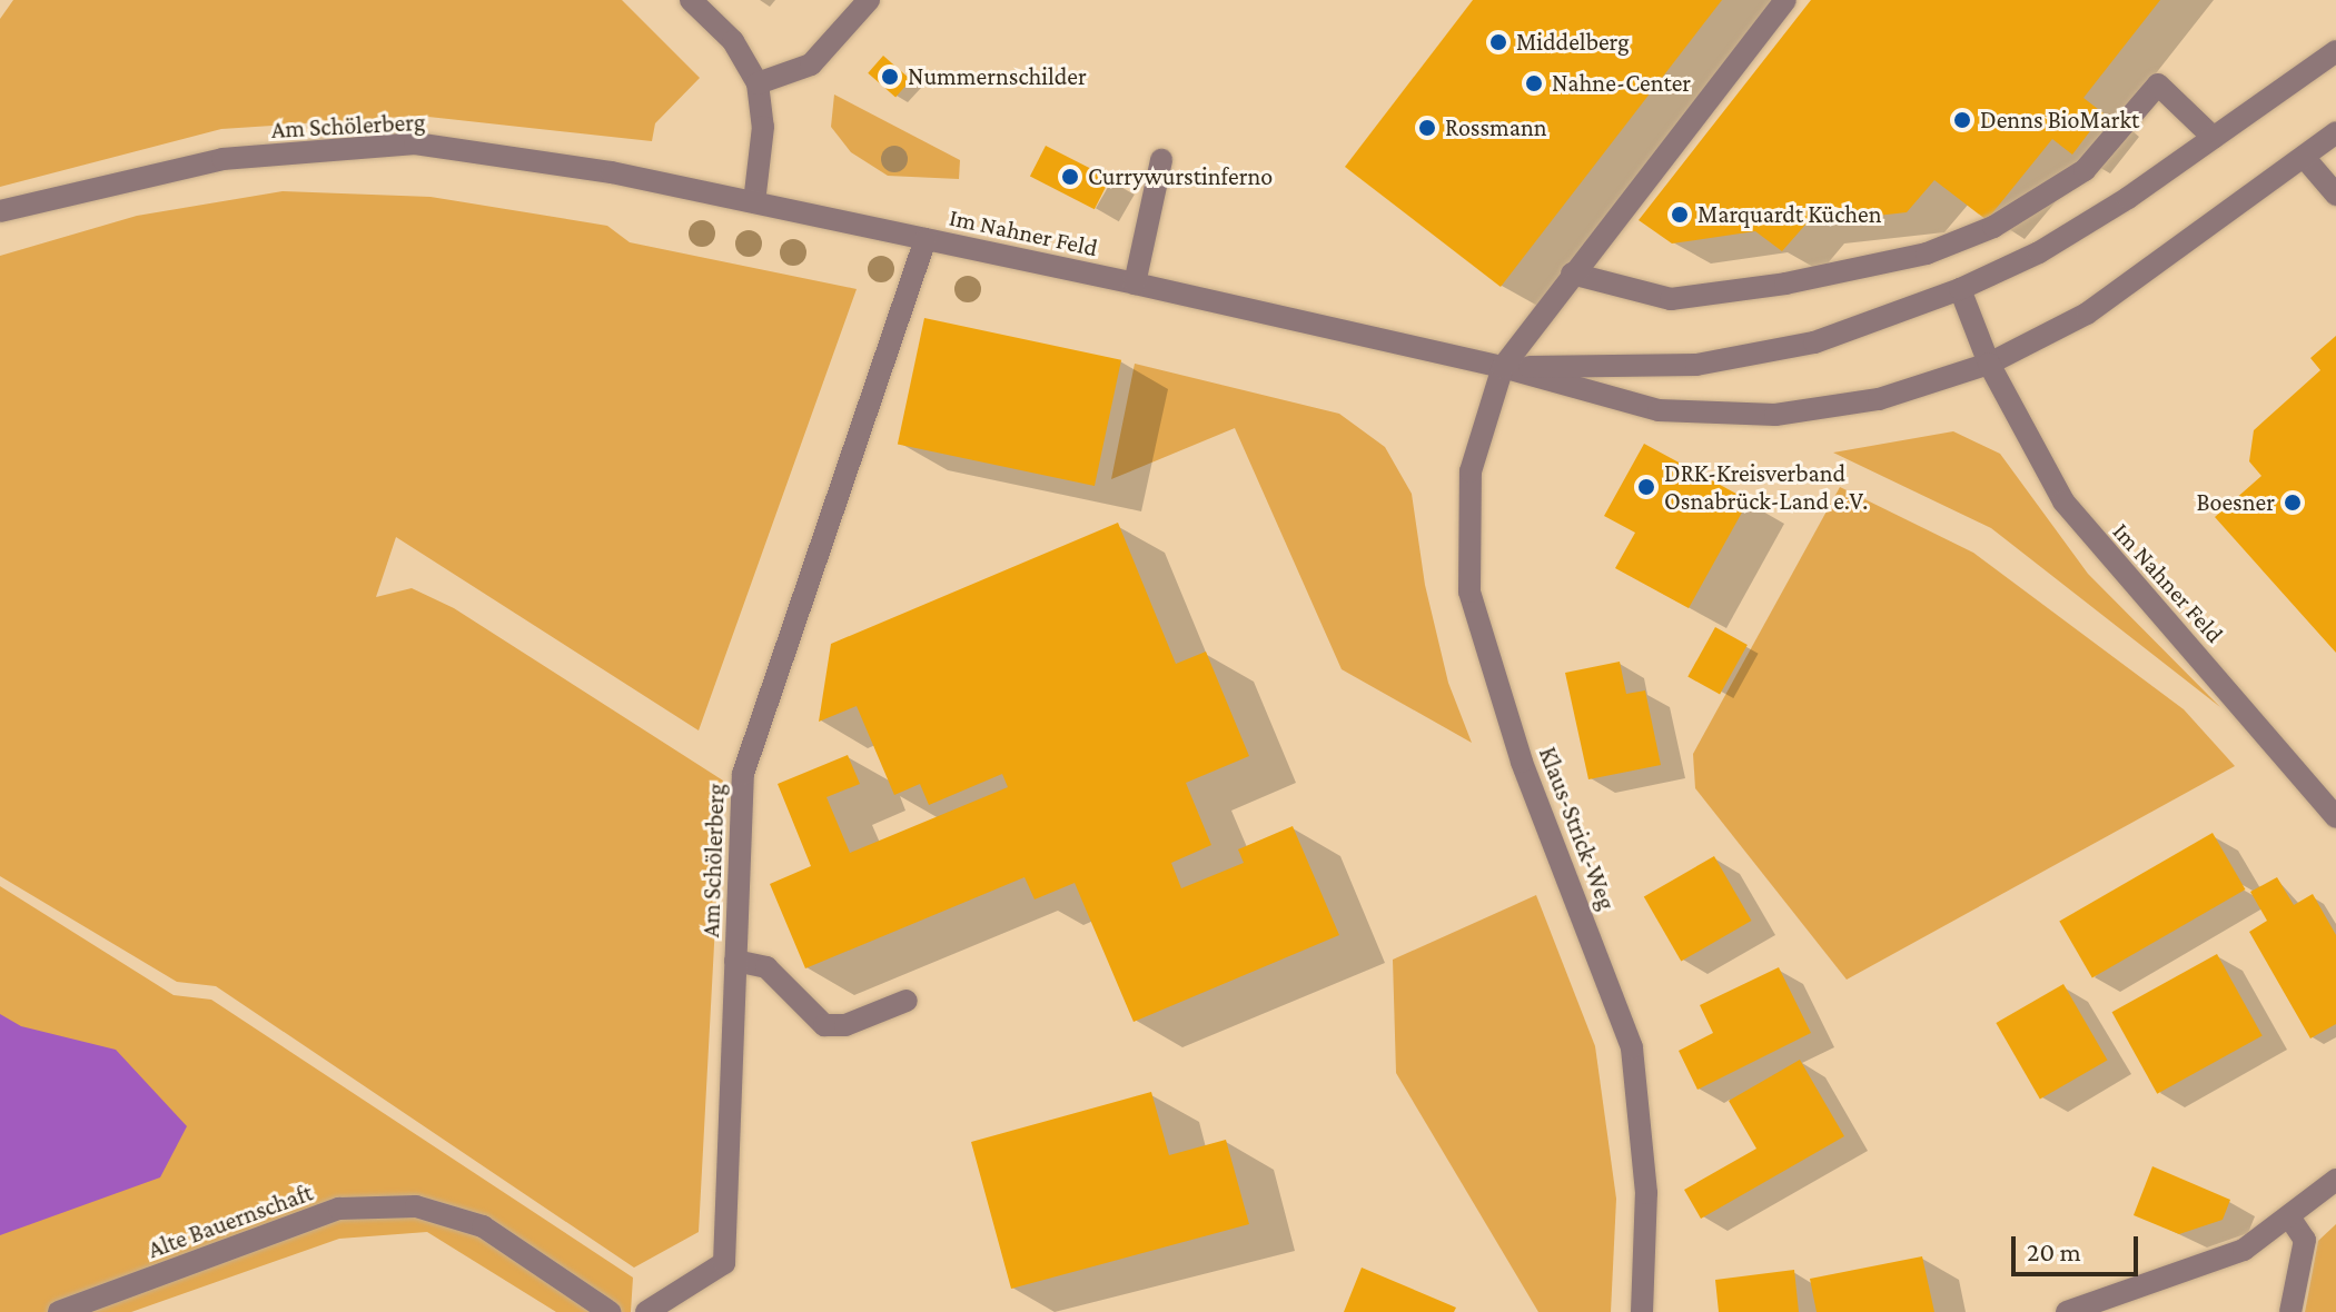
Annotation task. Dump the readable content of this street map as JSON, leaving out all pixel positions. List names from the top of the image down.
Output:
{
  "streets": {
    "street": [
      "Am Schölerberg",
      "Im Nahner Feld",
      "Klaus-Strick-Weg",
      "Alte Bauernschaft"
    ]
  },
  "crossings": [
    ["Am Schölerberg", "Im Nahner Feld"],
    ["Im Nahner Feld", "Klaus-Strick-Weg"]
  ],
  "places": [
    "Middelberg",
    "Nummernschilder",
    "Nahne-Center",
    "Denns BioMarkt",
    "Rossmann",
    "Currywurstinferno",
    "Marquardt Küchen",
    "DRK-Kreisverband Osnabrück-Land e.V.",
    "Boesner"
  ],
  "scale_bar": "20 m"
}
